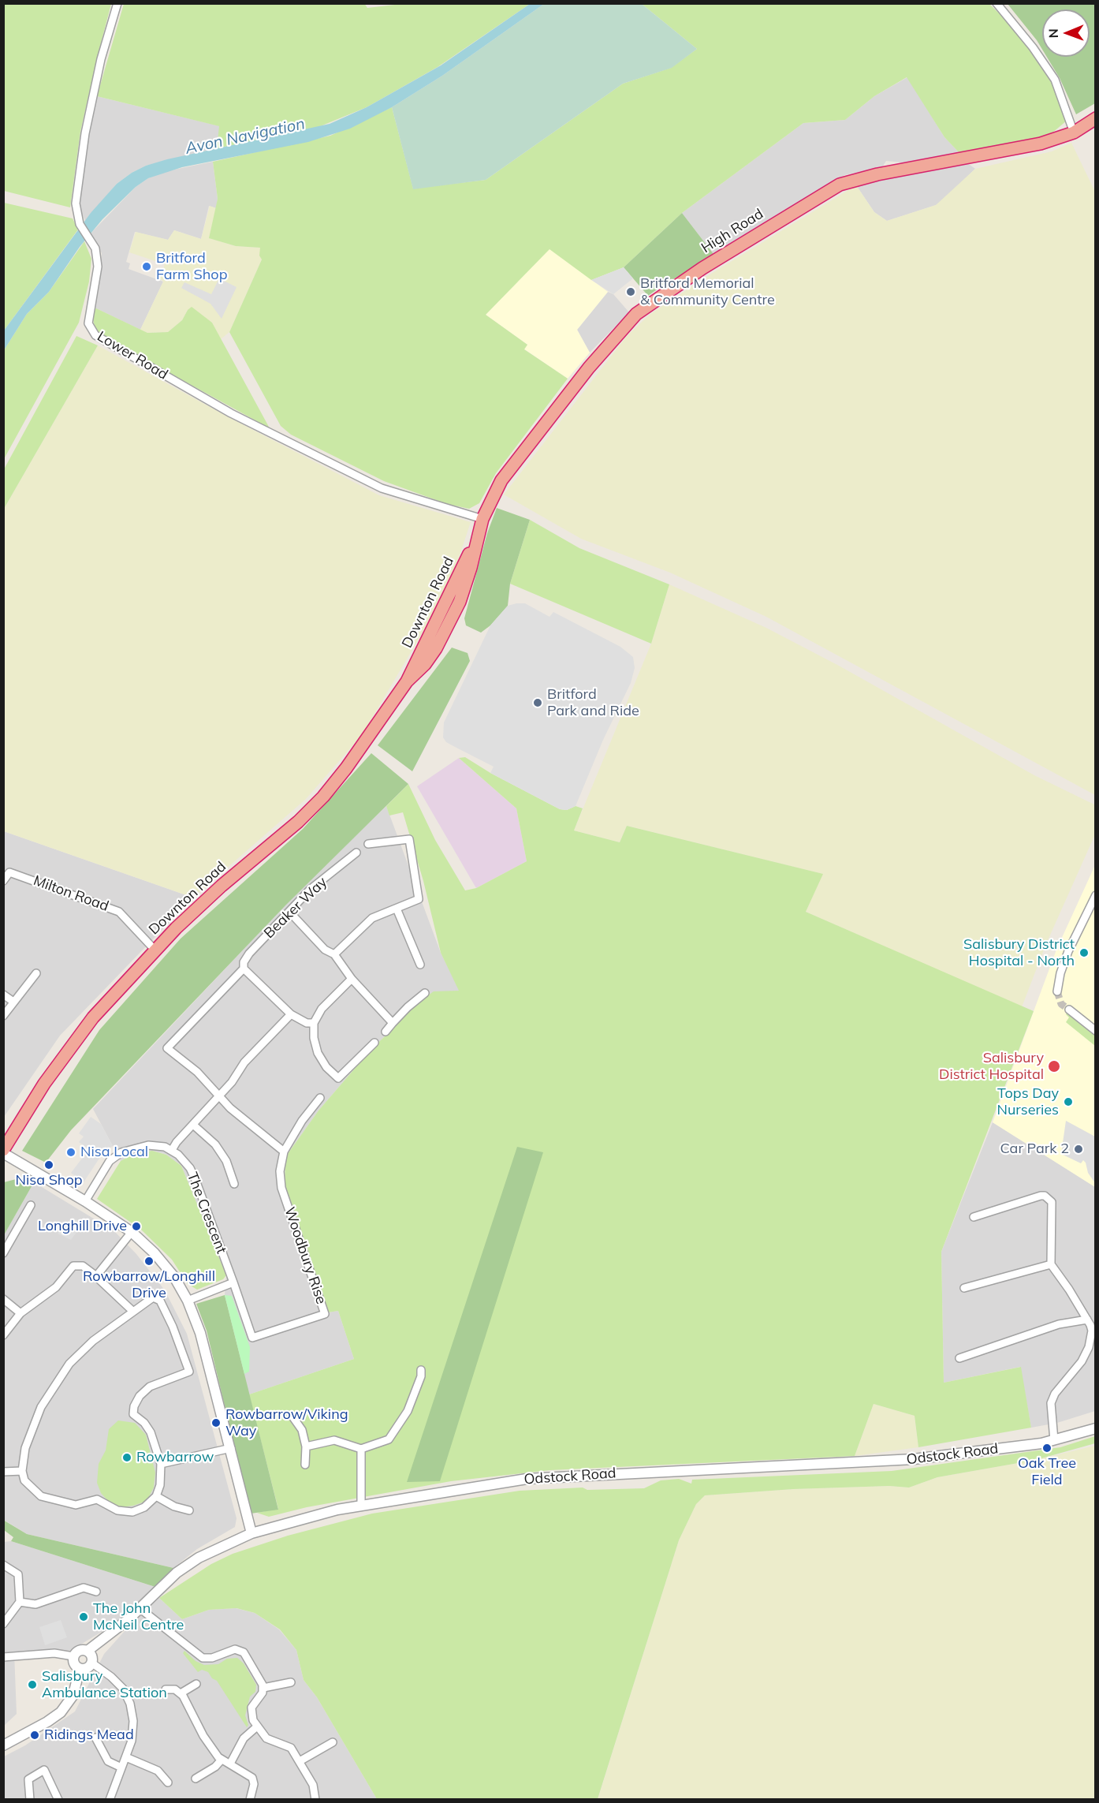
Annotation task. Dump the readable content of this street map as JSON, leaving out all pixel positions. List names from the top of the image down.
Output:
{
  "streets": {
    "highway": ["High Road", "Downton Road"],
    "street": [
      "Lower Road",
      "Milton Road",
      "Beaker Way",
      "The Crescent",
      "Woodbury Rise",
      "Odstock Road"
    ]
  },
  "crossings": [
    ["High Road", "Lower Road"],
    ["High Road", "Downton Road"],
    ["Lower Road", "Downton Road"],
    ["Downton Road", "Milton Road"],
    ["The Crescent", "Woodbury Rise"]
  ],
  "water": ["Avon Navigation"],
  "places": [
    "Britford Farm Shop",
    "Britford Memorial & Community Centre",
    "Britford Park and Ride",
    "Salisbury District Hospital - North",
    "Salisbury District Hospital",
    "Tops Day Nurseries",
    "Car Park 2",
    "Nisa Local",
    "Nisa Shop",
    "Longhill Drive",
    "Rowbarrow/Longhill Drive",
    "Rowbarrow/Viking Way",
    "Oak Tree Field",
    "Rowbarrow",
    "The John McNeil Centre",
    "Salisbury Ambulance Station",
    "Ridings Mead"
  ],
  "north": "left"
}
